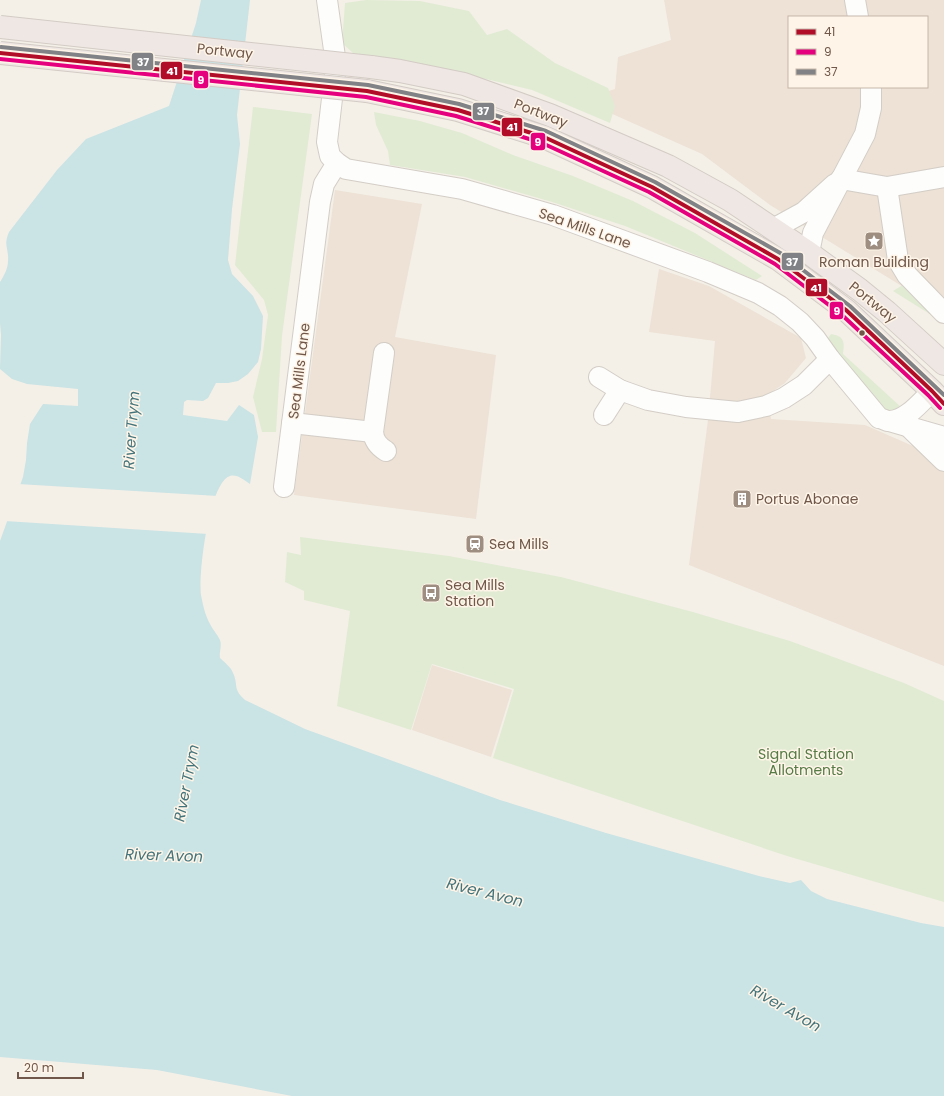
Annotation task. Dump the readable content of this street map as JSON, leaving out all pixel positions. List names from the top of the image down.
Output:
{
  "streets": {
    "highway": ["Portway"],
    "street": ["Sea Mills Lane"]
  },
  "water": ["River Trym", "River Avon"],
  "parks": ["Signal Station Allotments"],
  "places": {
    "place": ["Roman Building"],
    "building": ["Portus Abonae"],
    "station": ["Sea Mills"],
    "bus stop": ["Sea Mills Station"]
  },
  "lines": ["transit line 37", "transit line 41", "transit line 9"],
  "legend": ["41", "9", "37"],
  "scale_bar": "20 m"
}
